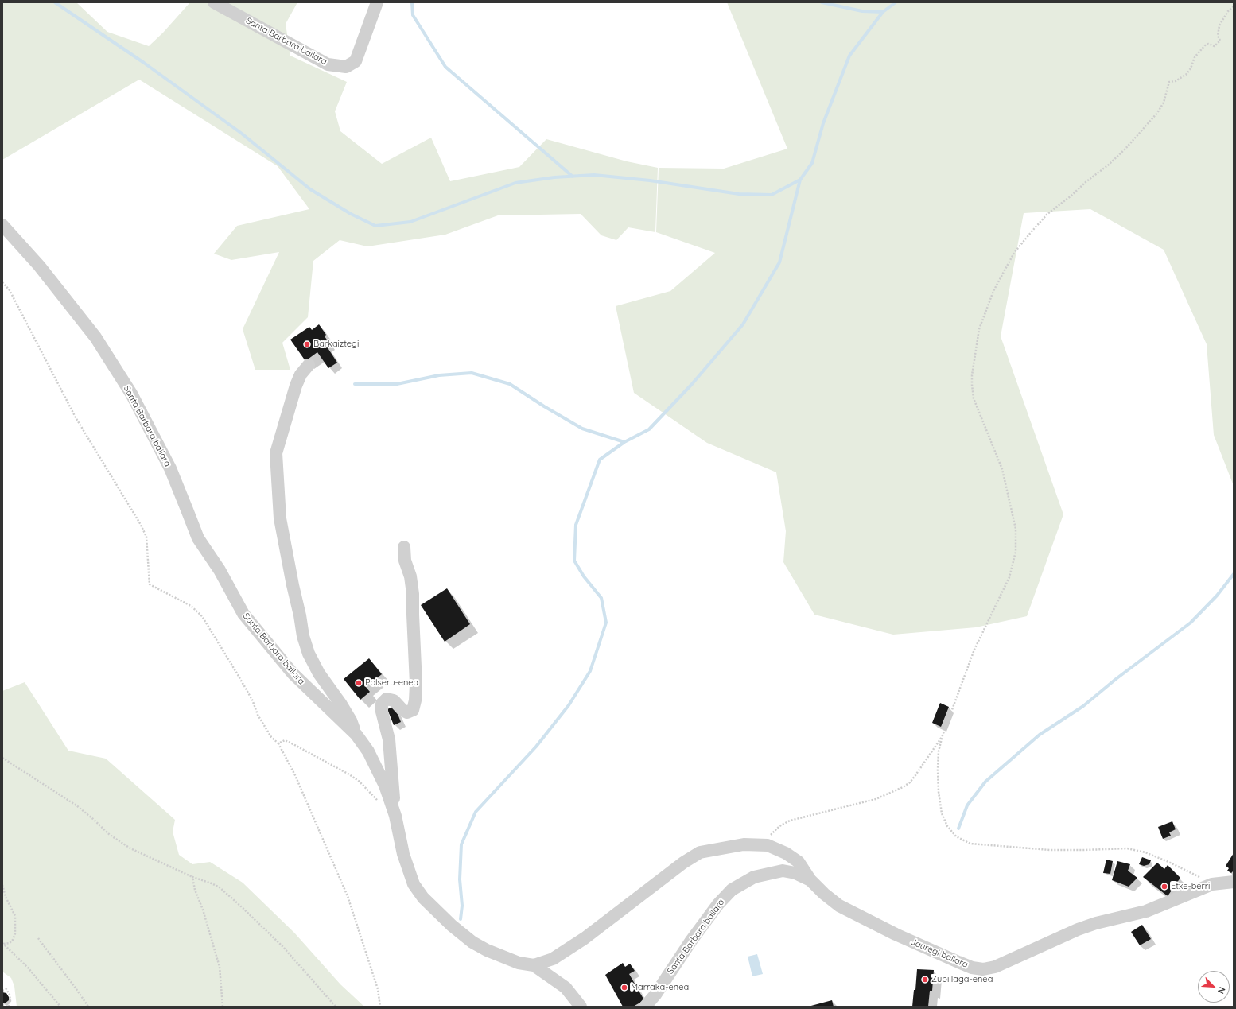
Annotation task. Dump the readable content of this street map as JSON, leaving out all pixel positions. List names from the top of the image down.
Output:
{
  "streets": {
    "street": ["Santa Barbara bailara", "Jauregi bailara"]
  },
  "crossings": [
    ["Santa Barbara bailara", "Jauregi bailara"]
  ],
  "places": [
    "Barkaiztegi",
    "Polseru-enea",
    "Etxe-berri",
    "Zubillaga-enea",
    "Marraka-enea"
  ],
  "north": "bottom right"
}
